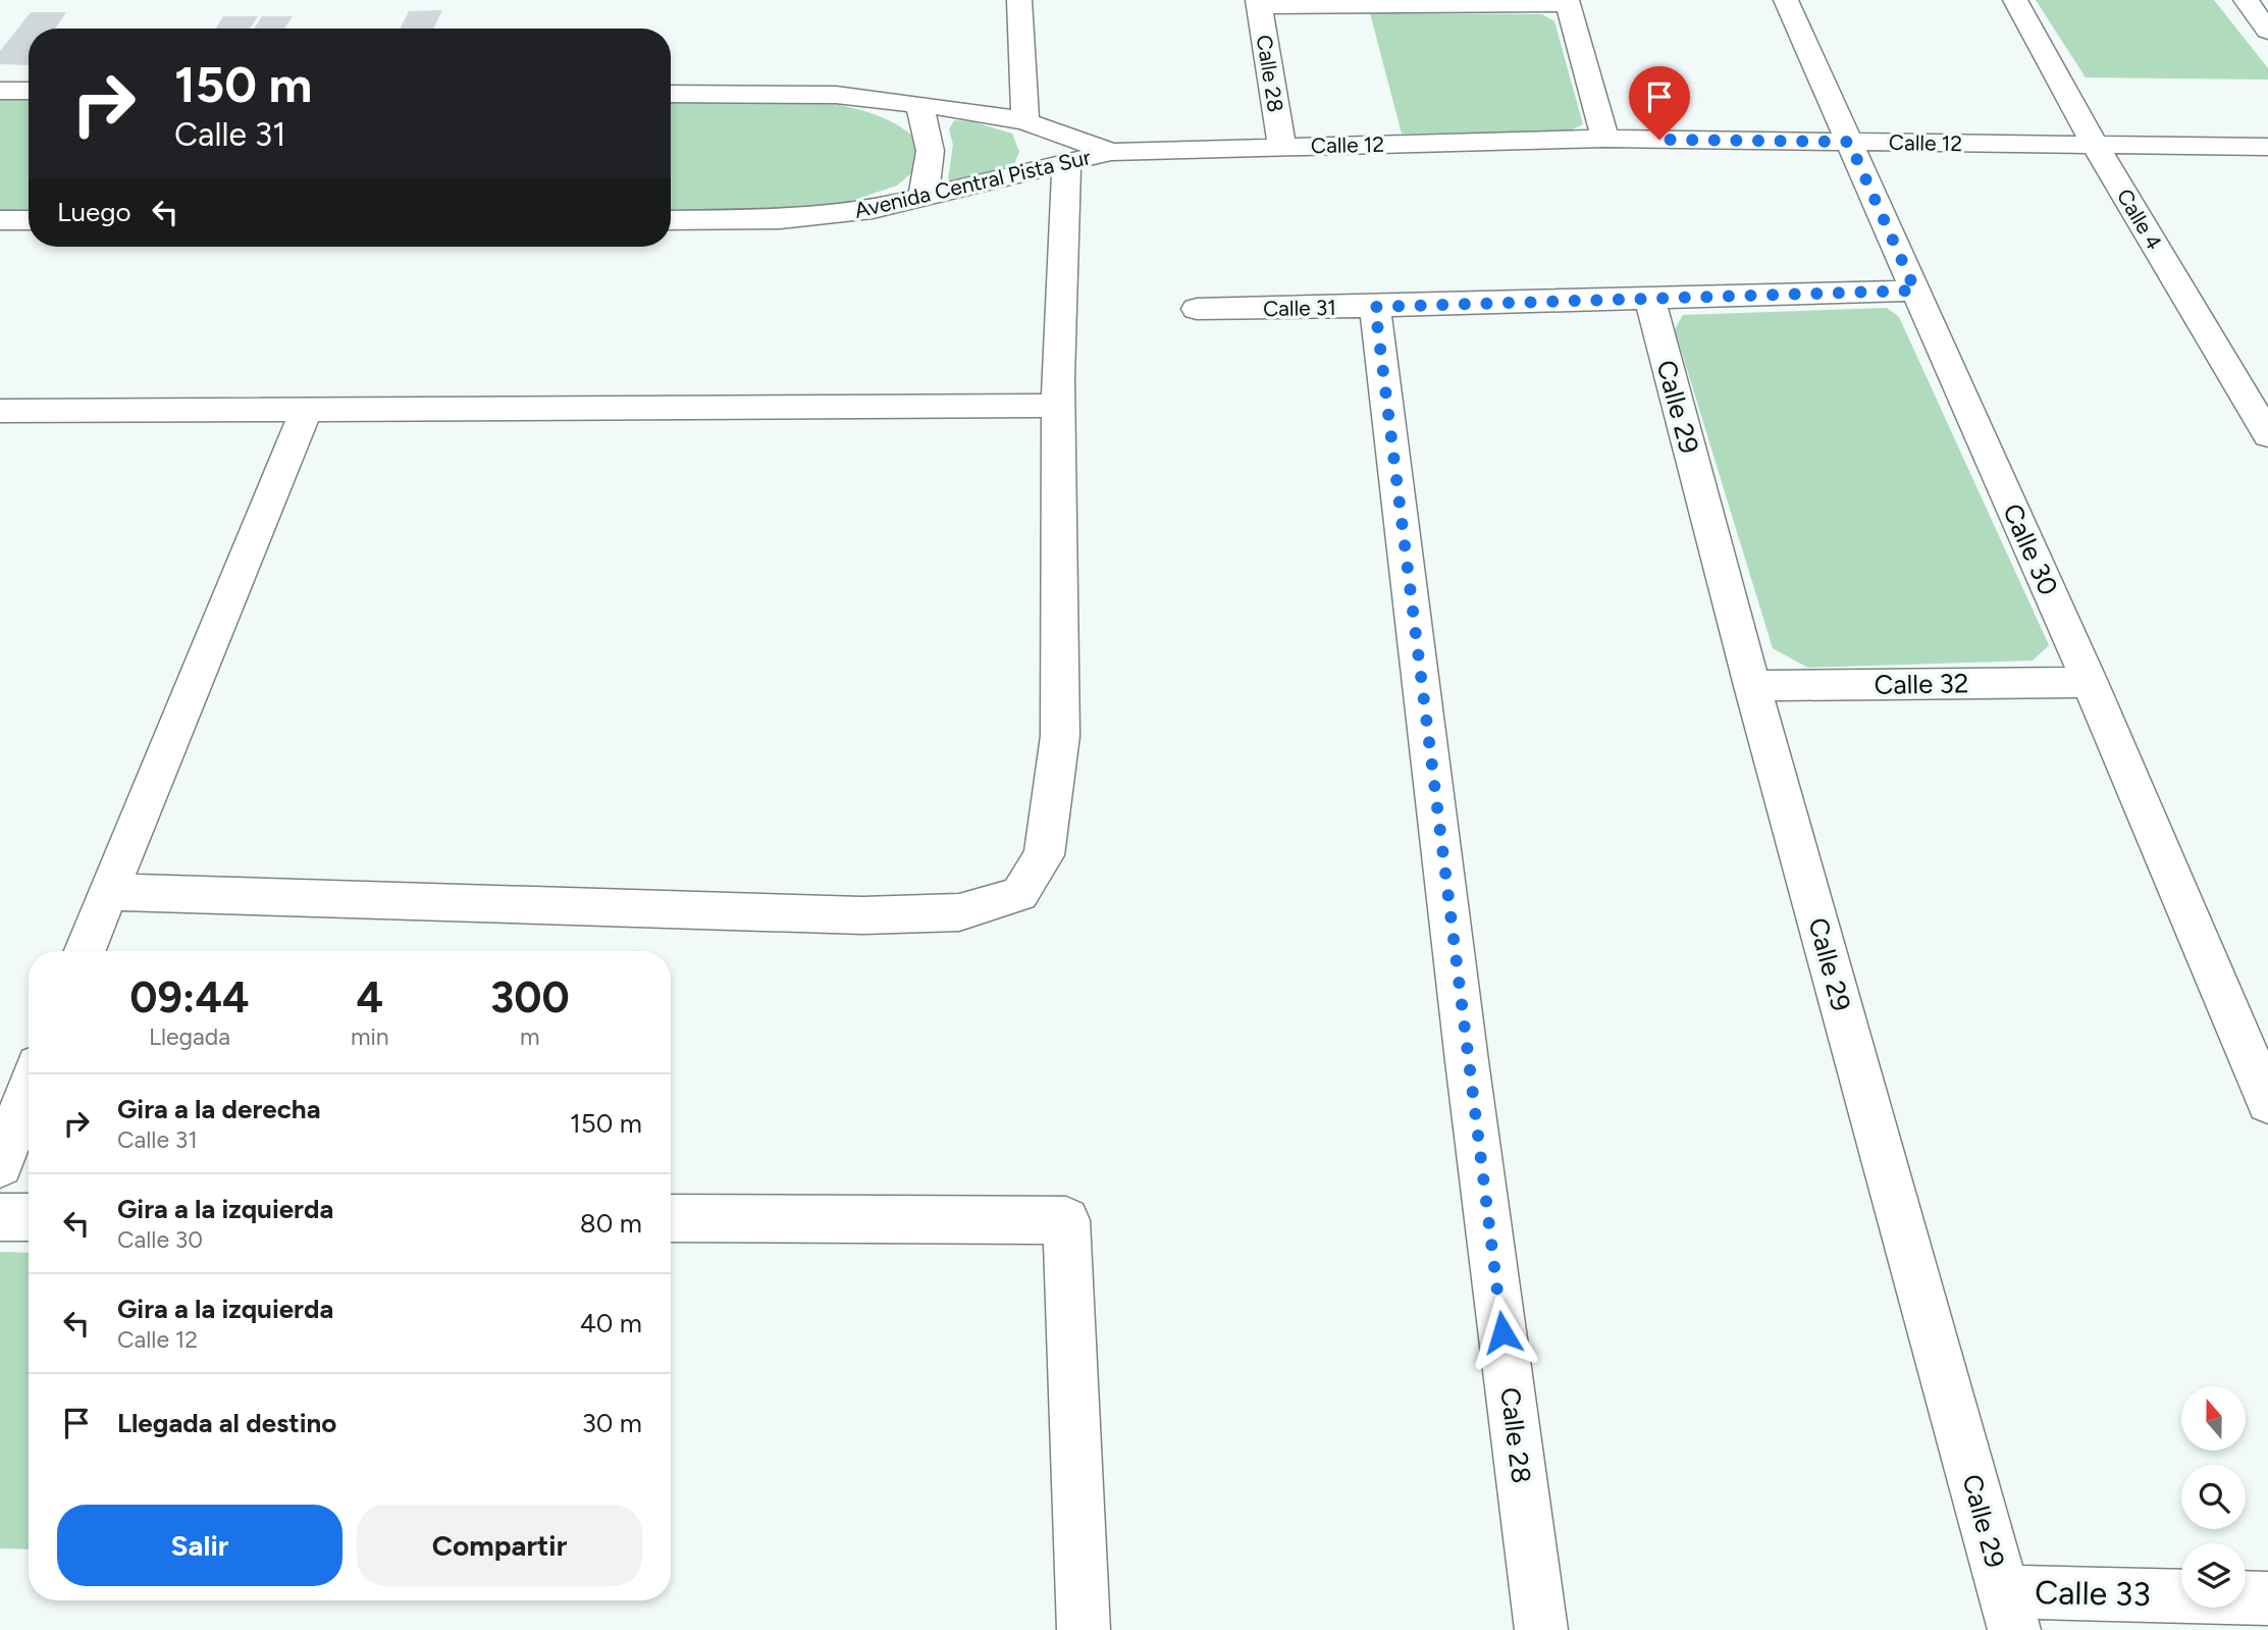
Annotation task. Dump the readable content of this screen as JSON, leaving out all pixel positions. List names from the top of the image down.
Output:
{
  "streets": {
    "street": [
      "Calle 28",
      "Calle 12",
      "Avenida Central Pista Sur",
      "Calle 4",
      "Calle 31",
      "Calle 29",
      "Calle 30",
      "Calle 32",
      "Calle 33"
    ]
  },
  "crossings": [
    ["Calle 28", "Calle 12"],
    ["Calle 28", "Calle 31"],
    ["Calle 12", "Avenida Central Pista Sur"],
    ["Calle 12", "Calle 4"],
    ["Calle 12", "Calle 30"],
    ["Calle 31", "Calle 29"],
    ["Calle 31", "Calle 30"],
    ["Calle 29", "Calle 32"],
    ["Calle 29", "Calle 33"],
    ["Calle 30", "Calle 32"]
  ],
  "north": "top",
  "page": {
    "turn": ["150 m", "Calle 31"],
    "then": "Luego",
    "eta": [
      "09:44",
      "Llegada",
      "4",
      "min",
      "300",
      "m"
    ],
    "list": [
      {
        "name": "Gira a la derecha",
        "note": "Calle 31",
        "value": "150 m"
      },
      {
        "name": "Gira a la izquierda",
        "note": "Calle 30",
        "value": "80 m"
      },
      {
        "name": "Gira a la izquierda",
        "note": "Calle 12",
        "value": "40 m"
      },
      {
        "name": "Llegada al destino",
        "value": "30 m"
      }
    ],
    "buttons": ["Salir", "Compartir"]
  }
}
